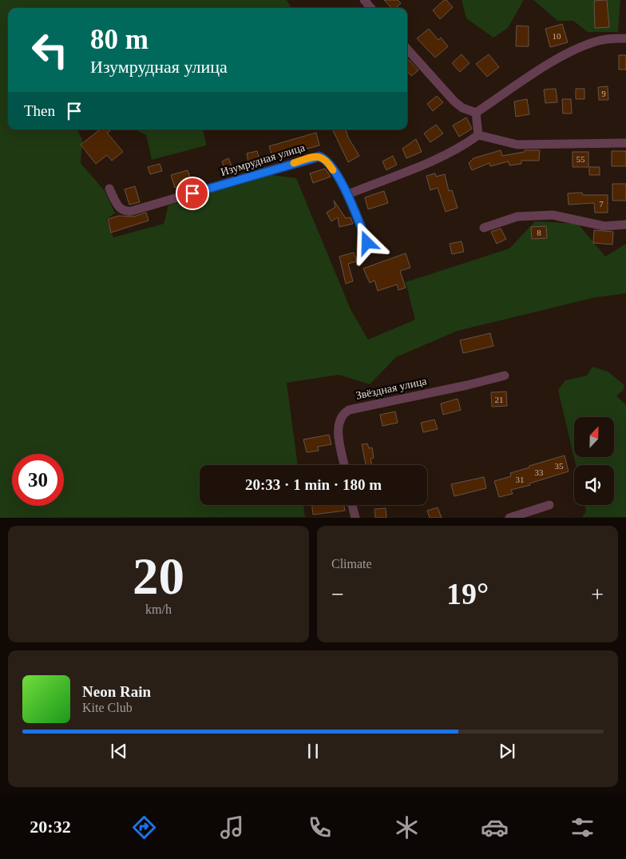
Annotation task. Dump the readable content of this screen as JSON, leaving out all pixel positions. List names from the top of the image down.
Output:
{
  "streets": {
    "street": ["Изумрудная улица", "Звёздная улица"]
  },
  "house_numbers": [
    "10",
    "9",
    "55",
    "7",
    "8",
    "21",
    "35",
    "33",
    "31"
  ],
  "north": "top",
  "page": {
    "turn": ["80 m", "Изумрудная улица"],
    "then": "Then",
    "limit": "30",
    "trip": "20:33 · 1 min · 180 m",
    "tile": [
      ["20", "km/h"],
      "Climate"
    ],
    "heat": ["−", "19°", "+"],
    "song": ["Neon Rain", "Kite Club"],
    "tabs": "20:32"
  }
}
